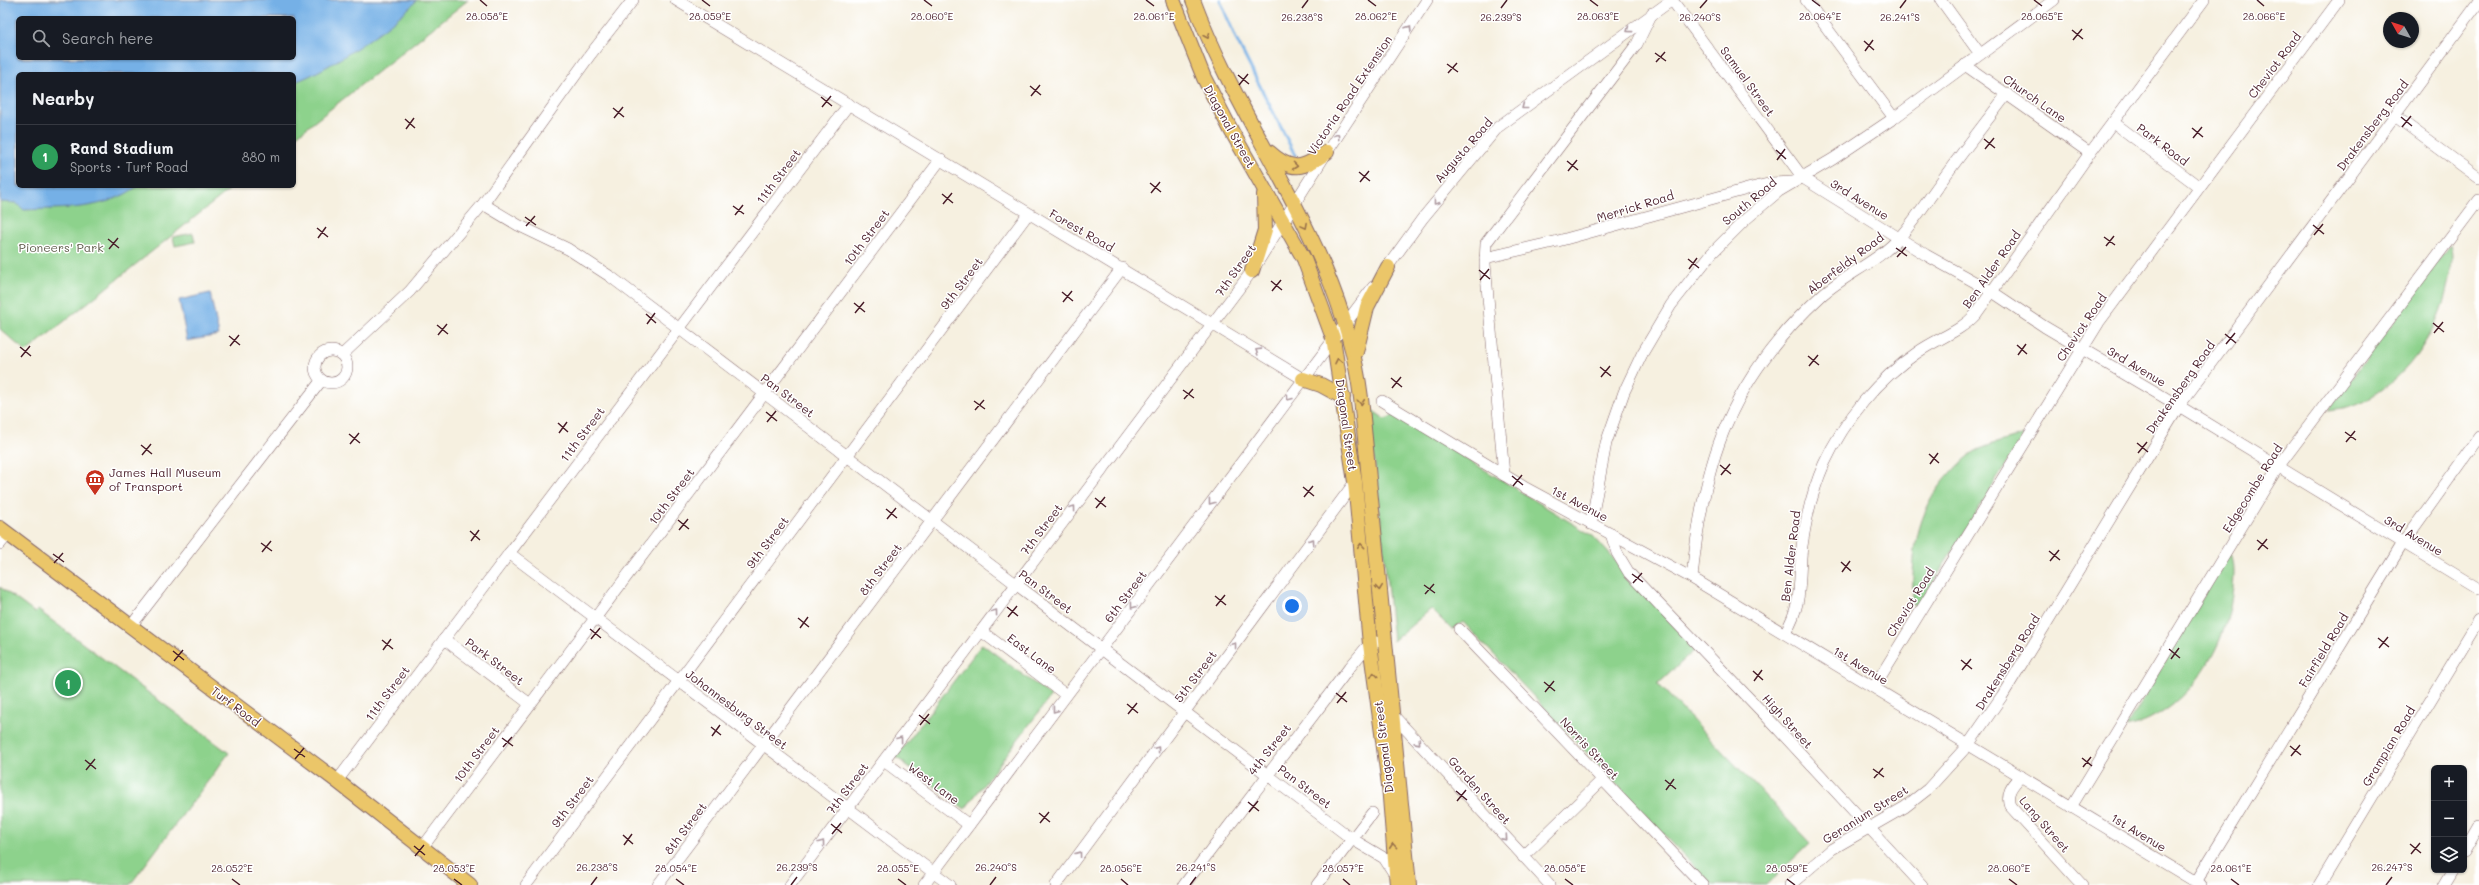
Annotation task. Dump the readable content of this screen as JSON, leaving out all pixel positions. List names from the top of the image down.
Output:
{
  "streets": {
    "main road": ["Diagonal Street", "Turf Road"],
    "street": [
      "Cheviot Road",
      "Samuel Street",
      "Victoria Road Extension",
      "Church Lane",
      "Drakensberg Road",
      "Park Road",
      "Augusta Road",
      "11th Street",
      "3rd Avenue",
      "South Road",
      "Merrick Road",
      "Forest Road",
      "10th Street",
      "Aberfeldy Road",
      "Ben Alder Road",
      "7th Street",
      "9th Street",
      "Pan Street",
      "Edgecombe Road",
      "1st Avenue",
      "8th Street",
      "6th Street",
      "Fairfield Road",
      "East Lane",
      "Park Street",
      "5th Street",
      "Johannesburg Street",
      "High Street",
      "Grampian Road",
      "Norris Street",
      "4th Street",
      "West Lane",
      "Garden Street",
      "Geranium Street",
      "Lang Street"
    ]
  },
  "crossings": [
    ["Cheviot Road", "Park Road"],
    ["Cheviot Road", "3rd Avenue"],
    ["Cheviot Road", "1st Avenue"],
    ["Samuel Street", "Augusta Road"],
    ["Samuel Street", "3rd Avenue"],
    ["Samuel Street", "South Road"],
    ["Victoria Road Extension", "Diagonal Street"],
    ["Victoria Road Extension", "7th Street"],
    ["Church Lane", "South Road"],
    ["Church Lane", "Aberfeldy Road"],
    ["Church Lane", "Ben Alder Road"],
    ["Drakensberg Road", "3rd Avenue"],
    ["Drakensberg Road", "1st Avenue"],
    ["Drakensberg Road", "Geranium Street"],
    ["Diagonal Street", "Augusta Road"],
    ["Diagonal Street", "7th Street"],
    ["Diagonal Street", "Pan Street"],
    ["Diagonal Street", "6th Street"],
    ["Diagonal Street", "5th Street"],
    ["Diagonal Street", "4th Street"],
    ["Diagonal Street", "Garden Street"],
    ["Park Road", "Ben Alder Road"],
    ["Augusta Road", "6th Street"],
    ["11th Street", "Forest Road"],
    ["11th Street", "Pan Street"],
    ["11th Street", "Park Street"],
    ["11th Street", "Turf Road"],
    ["11th Street", "Johannesburg Street"],
    ["3rd Avenue", "South Road"],
    ["3rd Avenue", "Aberfeldy Road"],
    ["3rd Avenue", "Ben Alder Road"],
    ["3rd Avenue", "Edgecombe Road"],
    ["3rd Avenue", "Fairfield Road"],
    ["South Road", "Merrick Road"],
    ["South Road", "1st Avenue"],
    ["Forest Road", "10th Street"],
    ["Forest Road", "7th Street"],
    ["Forest Road", "9th Street"],
    ["Forest Road", "8th Street"],
    ["Forest Road", "6th Street"],
    ["10th Street", "Pan Street"],
    ["10th Street", "Park Street"],
    ["10th Street", "Turf Road"],
    ["10th Street", "Johannesburg Street"],
    ["Aberfeldy Road", "1st Avenue"],
    ["Ben Alder Road", "1st Avenue"],
    ["7th Street", "Pan Street"],
    ["7th Street", "East Lane"],
    ["7th Street", "Johannesburg Street"],
    ["7th Street", "West Lane"],
    ["9th Street", "Pan Street"],
    ["9th Street", "Johannesburg Street"],
    ["Pan Street", "8th Street"],
    ["Pan Street", "6th Street"],
    ["Pan Street", "5th Street"],
    ["Pan Street", "4th Street"],
    ["Edgecombe Road", "1st Avenue"],
    ["1st Avenue", "Fairfield Road"],
    ["1st Avenue", "High Street"],
    ["1st Avenue", "Geranium Street"],
    ["1st Avenue", "Lang Street"],
    ["8th Street", "Johannesburg Street"],
    ["6th Street", "East Lane"],
    ["6th Street", "Johannesburg Street"],
    ["6th Street", "West Lane"],
    ["High Street", "Geranium Street"]
  ],
  "one_way": [
    "Victoria Road Extension",
    "7th Street",
    "6th Street",
    "5th Street",
    "Garden Street"
  ],
  "parks": ["Pioneers' Park"],
  "places": {
    "museum": ["James Hall Museum of Transport"]
  },
  "north": "top left",
  "page": {
    "search": "Search here",
    "heading": "Nearby",
    "list": [
      {
        "mark": "1",
        "name": "Rand Stadium",
        "note": "Sports · Turf Road",
        "value": "880 m"
      }
    ],
    "pins": "1",
    "map_buttons": ["+", "−"]
  },
  "coordinates": [
    "28.066°E",
    "28.058°E",
    "28.059°E",
    "28.060°E",
    "28.061°E",
    "28.062°E",
    "28.063°E",
    "28.064°E",
    "28.065°E",
    "26.238°S",
    "26.239°S",
    "26.240°S",
    "26.241°S",
    "26.247°S",
    "28.052°E",
    "28.053°E",
    "28.054°E",
    "28.055°E",
    "28.056°E",
    "28.057°E"
  ]
}
